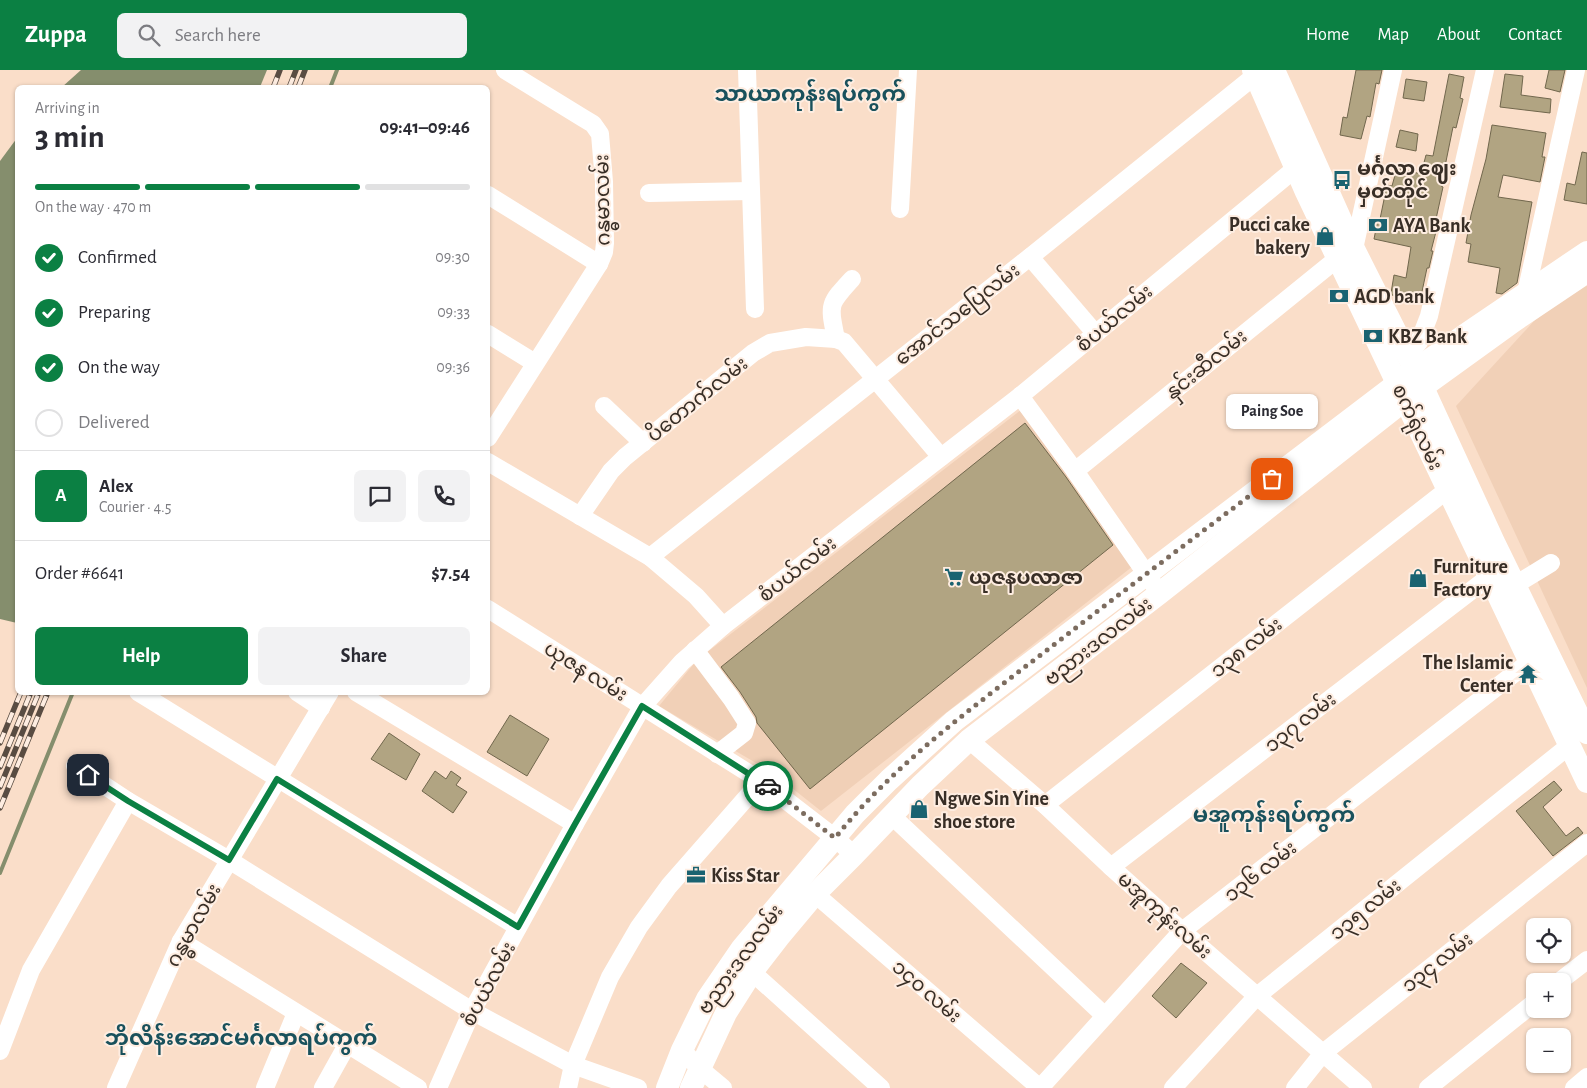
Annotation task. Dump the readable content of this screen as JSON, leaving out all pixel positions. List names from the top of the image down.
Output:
{
  "streets": {
    "main road": ["စက်ရုံလမ်း", "ဗညားဒလလမ်း"],
    "street": [
      "ဂန္ဓမာလမ်း",
      "အောင်သပြေလမ်း",
      "စံပယ်လမ်း",
      "နှင်းဆီလမ်း",
      "ပိတောက်လမ်း",
      "၁၃၈ လမ်း",
      "ယုဇန လမ်း",
      "၁၃၇ လမ်း",
      "၁၃၆ လမ်း",
      "၁၃၅ လမ်း",
      "မအူကုန်းလမ်း",
      "၁၃၄ လမ်း",
      "၁၄၀ လမ်း"
    ]
  },
  "crossings": [
    ["အောင်သပြေလမ်း", "စက်ရုံလမ်း"],
    ["စံပယ်လမ်း", "စက်ရုံလမ်း"],
    ["စံပယ်လမ်း", "ယုဇန လမ်း"],
    ["နှင်းဆီလမ်း", "စက်ရုံလမ်း"],
    ["စက်ရုံလမ်း", "ဗညားဒလလမ်း"],
    ["စက်ရုံလမ်း", "၁၃၈ လမ်း"],
    ["စက်ရုံလမ်း", "၁၃၇ လမ်း"],
    ["စက်ရုံလမ်း", "၁၃၆ လမ်း"],
    ["စက်ရုံလမ်း", "၁၃၅ လမ်း"],
    ["ဗညားဒလလမ်း", "ယုဇန လမ်း"],
    ["ဗညားဒလလမ်း", "မအူကုန်းလမ်း"],
    ["ဗညားဒလလမ်း", "၁၄၀ လမ်း"],
    ["၁၃၈ လမ်း", "မအူကုန်းလမ်း"],
    ["၁၃၇ လမ်း", "မအူကုန်းလမ်း"],
    ["၁၃၆ လမ်း", "မအူကုန်းလမ်း"],
    ["၁၃၆ လမ်း", "၁၄၀ လမ်း"],
    ["၁၃၅ လမ်း", "မအူကုန်းလမ်း"],
    ["မအူကုန်းလမ်း", "၁၃၄ လမ်း"]
  ],
  "districts": ["သာယာကုန်းရပ်ကွက်", "မအူကုန်းရပ်ကွက်", "ဘိုလိန်းအောင်မင်္ဂလာရပ်ကွက်"],
  "places": {
    "bus stop": ["မင်္ဂလာ ဈေး မှတ်တိုင်"],
    "bank": ["AYA Bank", "AGD bank", "KBZ Bank"],
    "shop": ["Pucci cake bakery", "Furniture Factory", "Ngwe Sin Yine shoe store"],
    "other": ["Paing Soe"],
    "supermarket": ["ယုဇနပလာဇာ"],
    "temple": ["The Islamic Center"],
    "office": ["Kiss Star"]
  },
  "page": {
    "header": "Zuppa",
    "search": "Search here",
    "nav": [
      "Home",
      "Map",
      "About",
      "Contact"
    ],
    "heading": ["3 min", "Arriving in", "09:41–09:46"],
    "panel": [
      "Alex",
      "Courier · 4.5",
      "Order #6641",
      "$7.54"
    ],
    "bar": "On the way · 470 m",
    "list": [
      ["Confirmed", "09:30"],
      ["Preparing", "09:33"],
      ["On the way", "09:36"],
      "Delivered"
    ],
    "bubble": "Paing Soe",
    "round": "A",
    "buttons": ["Help", "Share"],
    "map_buttons": ["+", "−"]
  }
}
